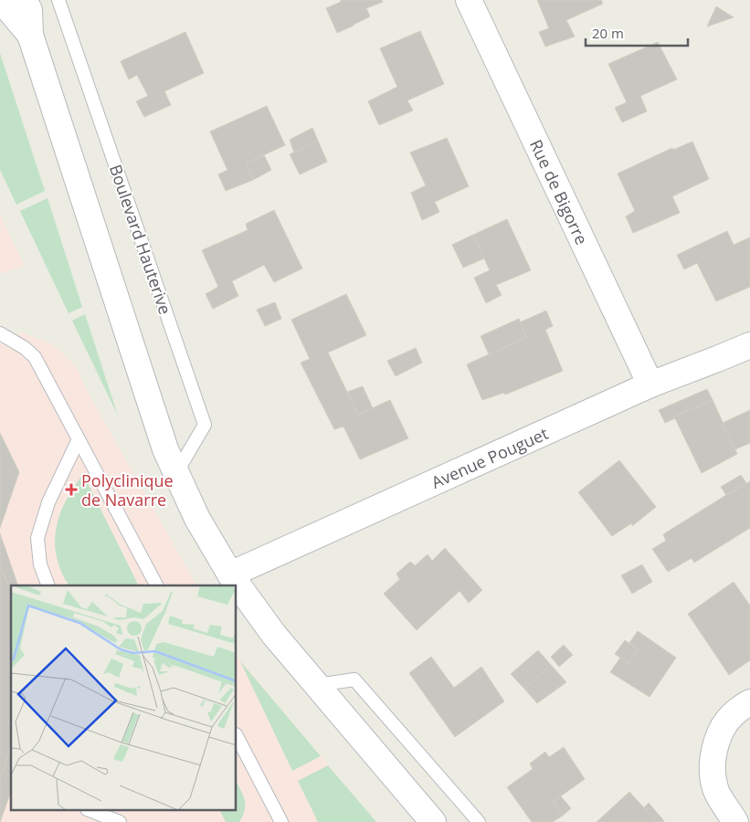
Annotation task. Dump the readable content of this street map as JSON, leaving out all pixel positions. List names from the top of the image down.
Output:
{
  "streets": {
    "street": ["Rue de Bigorre", "Avenue Pouguet"],
    "lane": ["Boulevard Hauterive"]
  },
  "crossings": [
    ["Rue de Bigorre", "Avenue Pouguet"]
  ],
  "places": {
    "health": ["Polyclinique de Navarre"]
  },
  "scale_bar": "20 m"
}
